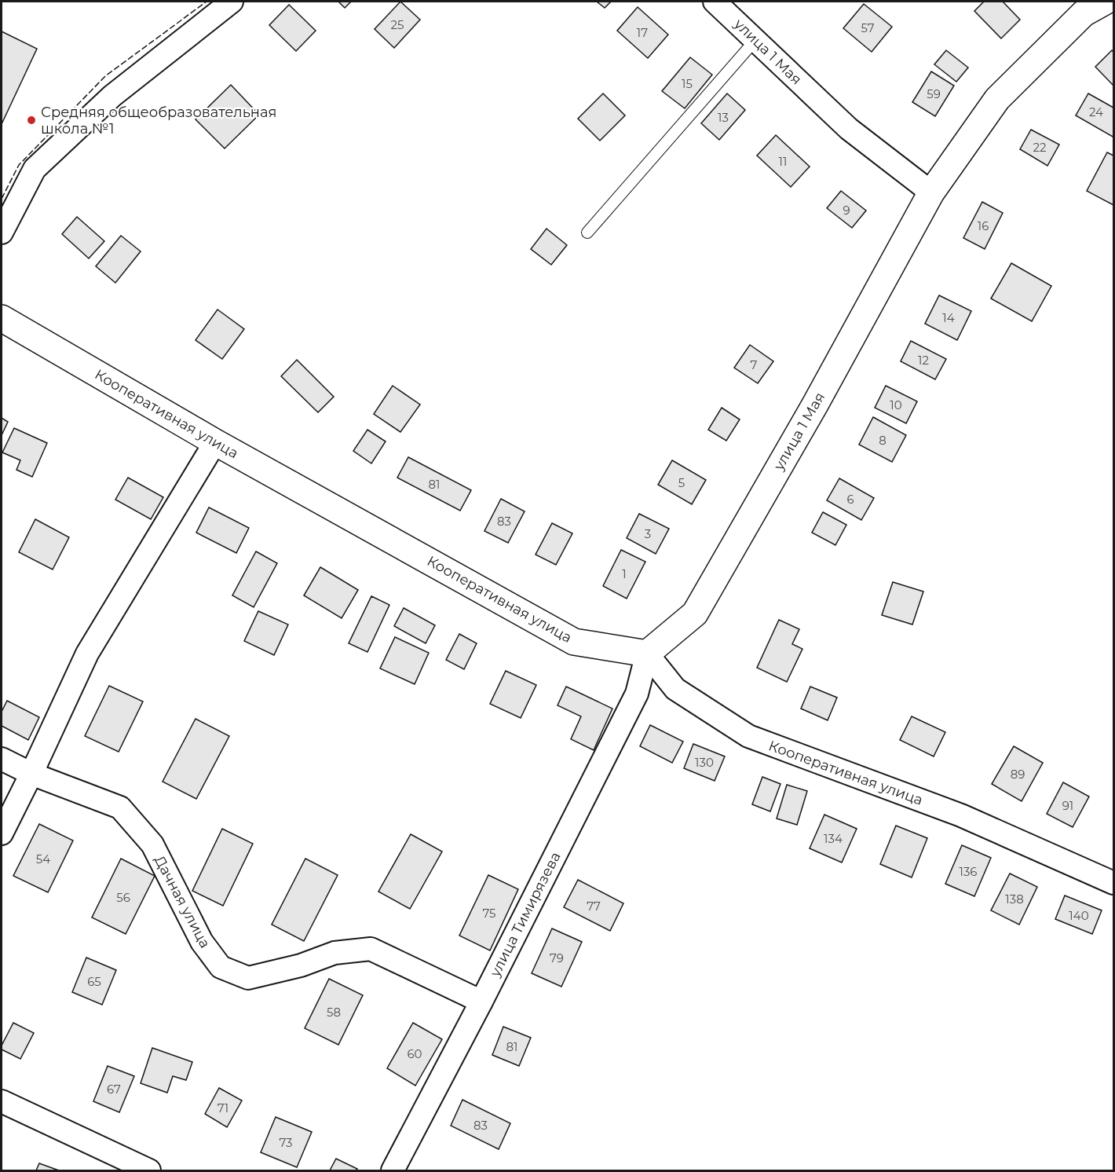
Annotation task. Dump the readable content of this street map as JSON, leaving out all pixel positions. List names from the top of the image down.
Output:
{
  "streets": {
    "street": [
      "улица 1 Мая",
      "Кооперативная улица",
      "Дачная улица",
      "улица Тимирязева"
    ]
  },
  "crossings": [
    ["улица 1 Мая", "Кооперативная улица"],
    ["улица 1 Мая", "улица Тимирязева"],
    ["Кооперативная улица", "улица Тимирязева"],
    ["Дачная улица", "улица Тимирязева"]
  ],
  "places": ["Средняя общеобразовательная школа №1"],
  "house_numbers": [
    "25",
    "57",
    "17",
    "15",
    "59",
    "24",
    "13",
    "22",
    "11",
    "9",
    "16",
    "14",
    "12",
    "7",
    "10",
    "8",
    "5",
    "81",
    "6",
    "83",
    "3",
    "1",
    "130",
    "89",
    "91",
    "134",
    "54",
    "136",
    "56",
    "138",
    "77",
    "75",
    "140",
    "79",
    "65",
    "58",
    "81",
    "60",
    "67",
    "71",
    "83",
    "73"
  ]
}
